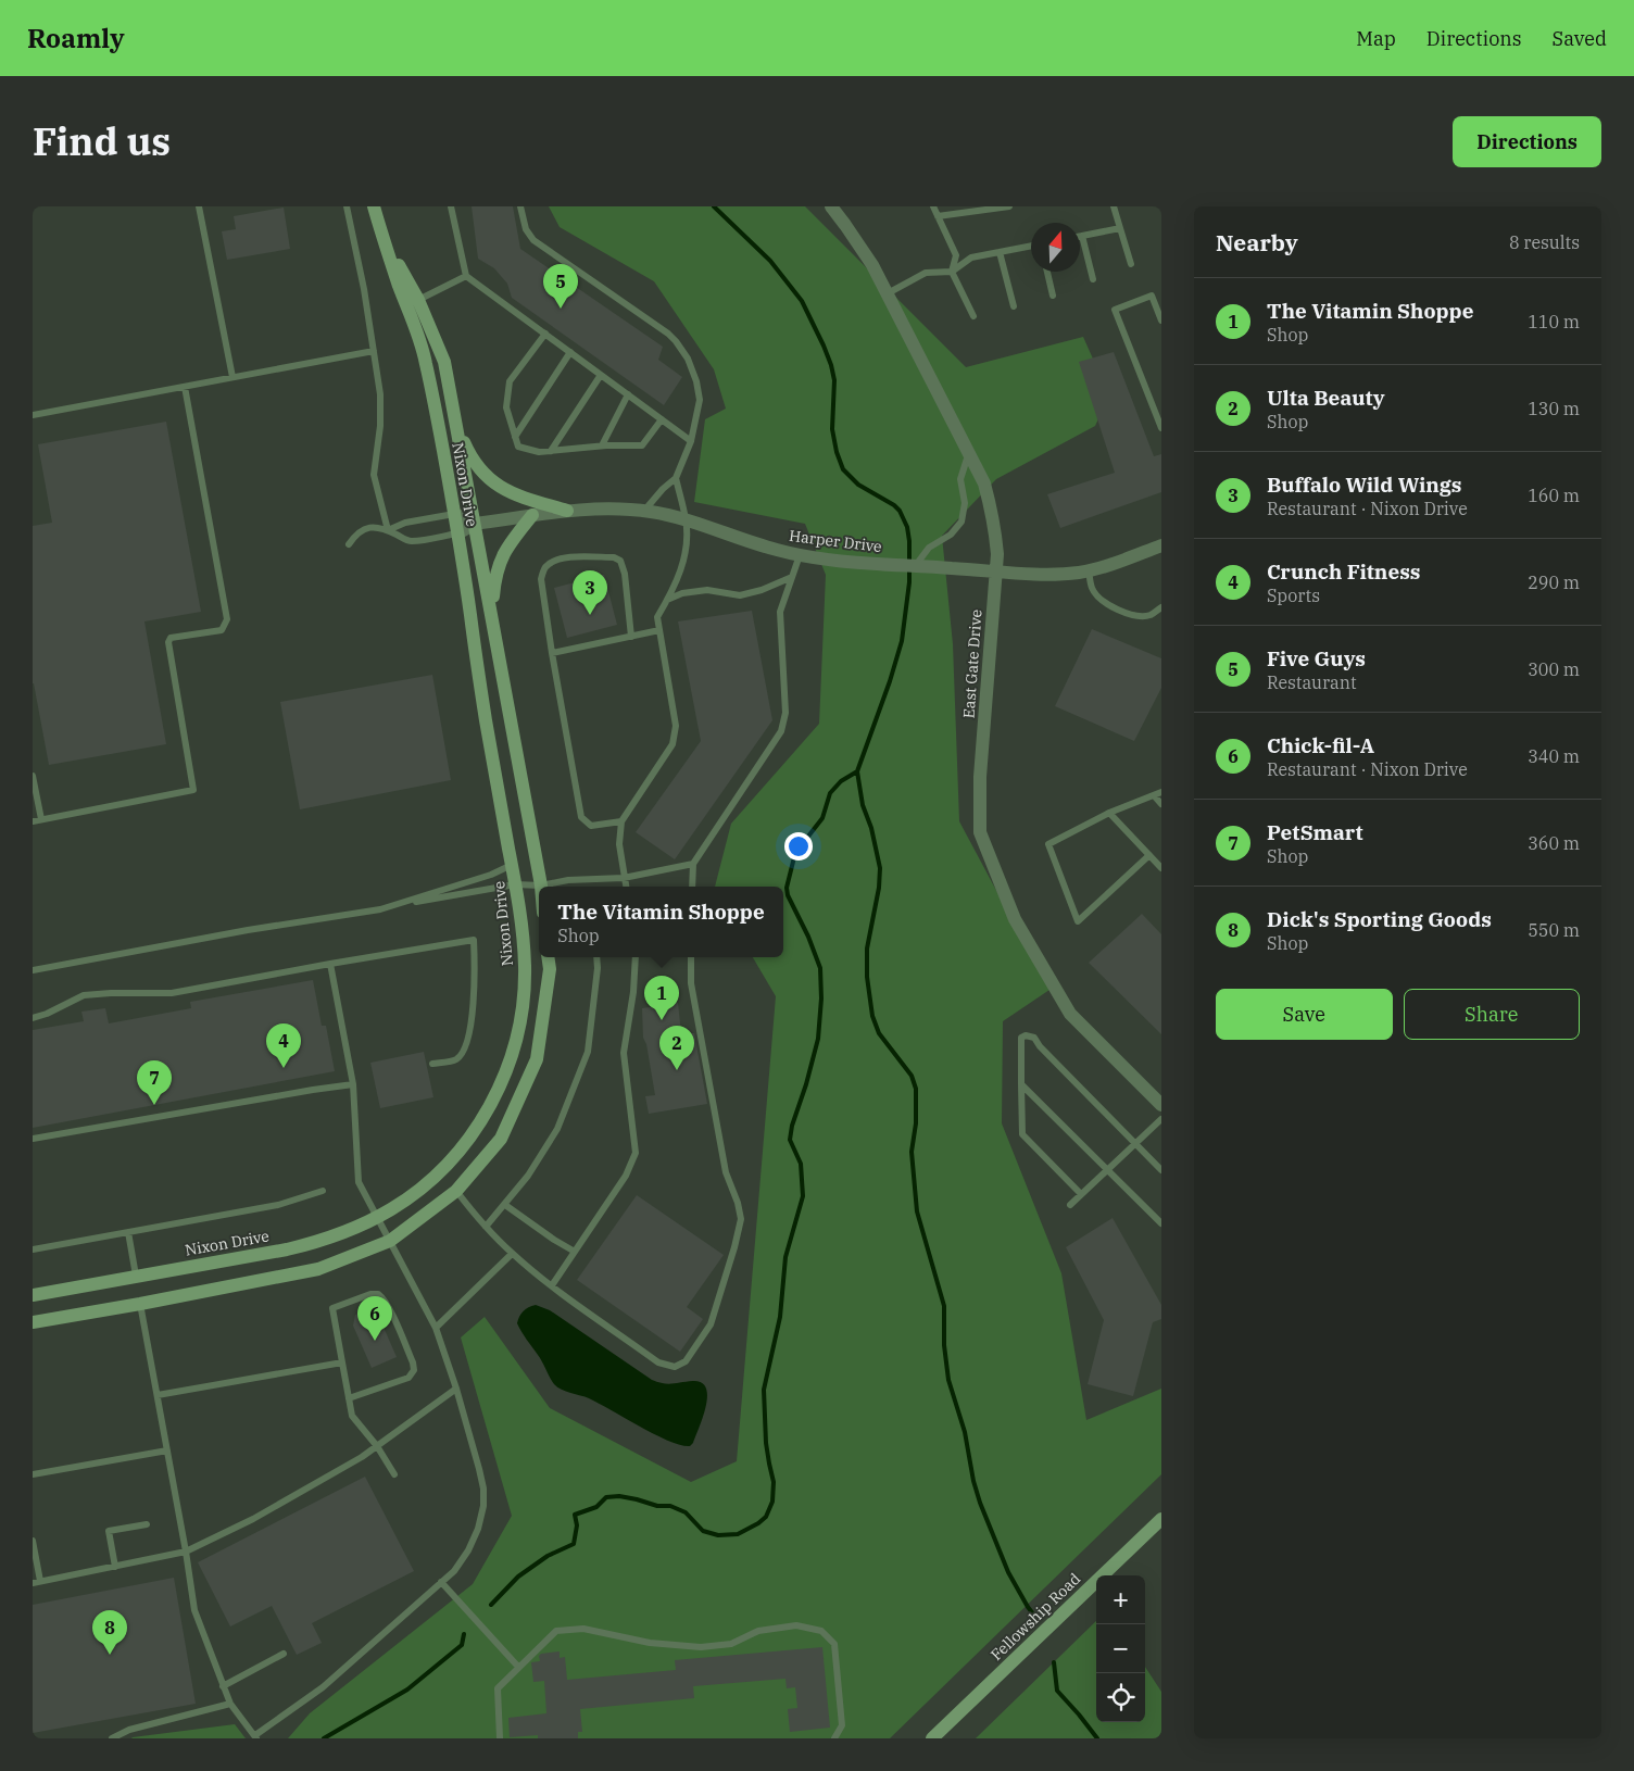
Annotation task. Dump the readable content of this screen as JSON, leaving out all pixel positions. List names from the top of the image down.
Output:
{
  "streets": {
    "street": [
      "Nixon Drive",
      "Harper Drive",
      "East Gate Drive",
      "Fellowship Road"
    ]
  },
  "crossings": [
    ["Nixon Drive", "Harper Drive"],
    ["Harper Drive", "East Gate Drive"]
  ],
  "north": "top",
  "page": {
    "header": "Roamly",
    "nav": ["Map", "Directions", "Saved"],
    "title": "Find us",
    "buttons": [
      "Directions",
      ["Save", "Share"]
    ],
    "heading": ["Nearby", "8 results"],
    "pins": [
      "5",
      "3",
      "1",
      "4",
      "2",
      "7",
      "6",
      "8"
    ],
    "list": [
      {
        "mark": "1",
        "name": "The Vitamin Shoppe",
        "note": "Shop",
        "value": "110 m"
      },
      {
        "mark": "2",
        "name": "Ulta Beauty",
        "note": "Shop",
        "value": "130 m"
      },
      {
        "mark": "3",
        "name": "Buffalo Wild Wings",
        "note": "Restaurant · Nixon Drive",
        "value": "160 m"
      },
      {
        "mark": "4",
        "name": "Crunch Fitness",
        "note": "Sports",
        "value": "290 m"
      },
      {
        "mark": "5",
        "name": "Five Guys",
        "note": "Restaurant",
        "value": "300 m"
      },
      {
        "mark": "6",
        "name": "Chick-fil-A",
        "note": "Restaurant · Nixon Drive",
        "value": "340 m"
      },
      {
        "mark": "7",
        "name": "PetSmart",
        "note": "Shop",
        "value": "360 m"
      },
      {
        "mark": "8",
        "name": "Dick's Sporting Goods",
        "note": "Shop",
        "value": "550 m"
      }
    ],
    "popup": ["The Vitamin Shoppe", "Shop"],
    "map_buttons": ["+", "−"]
  }
}
